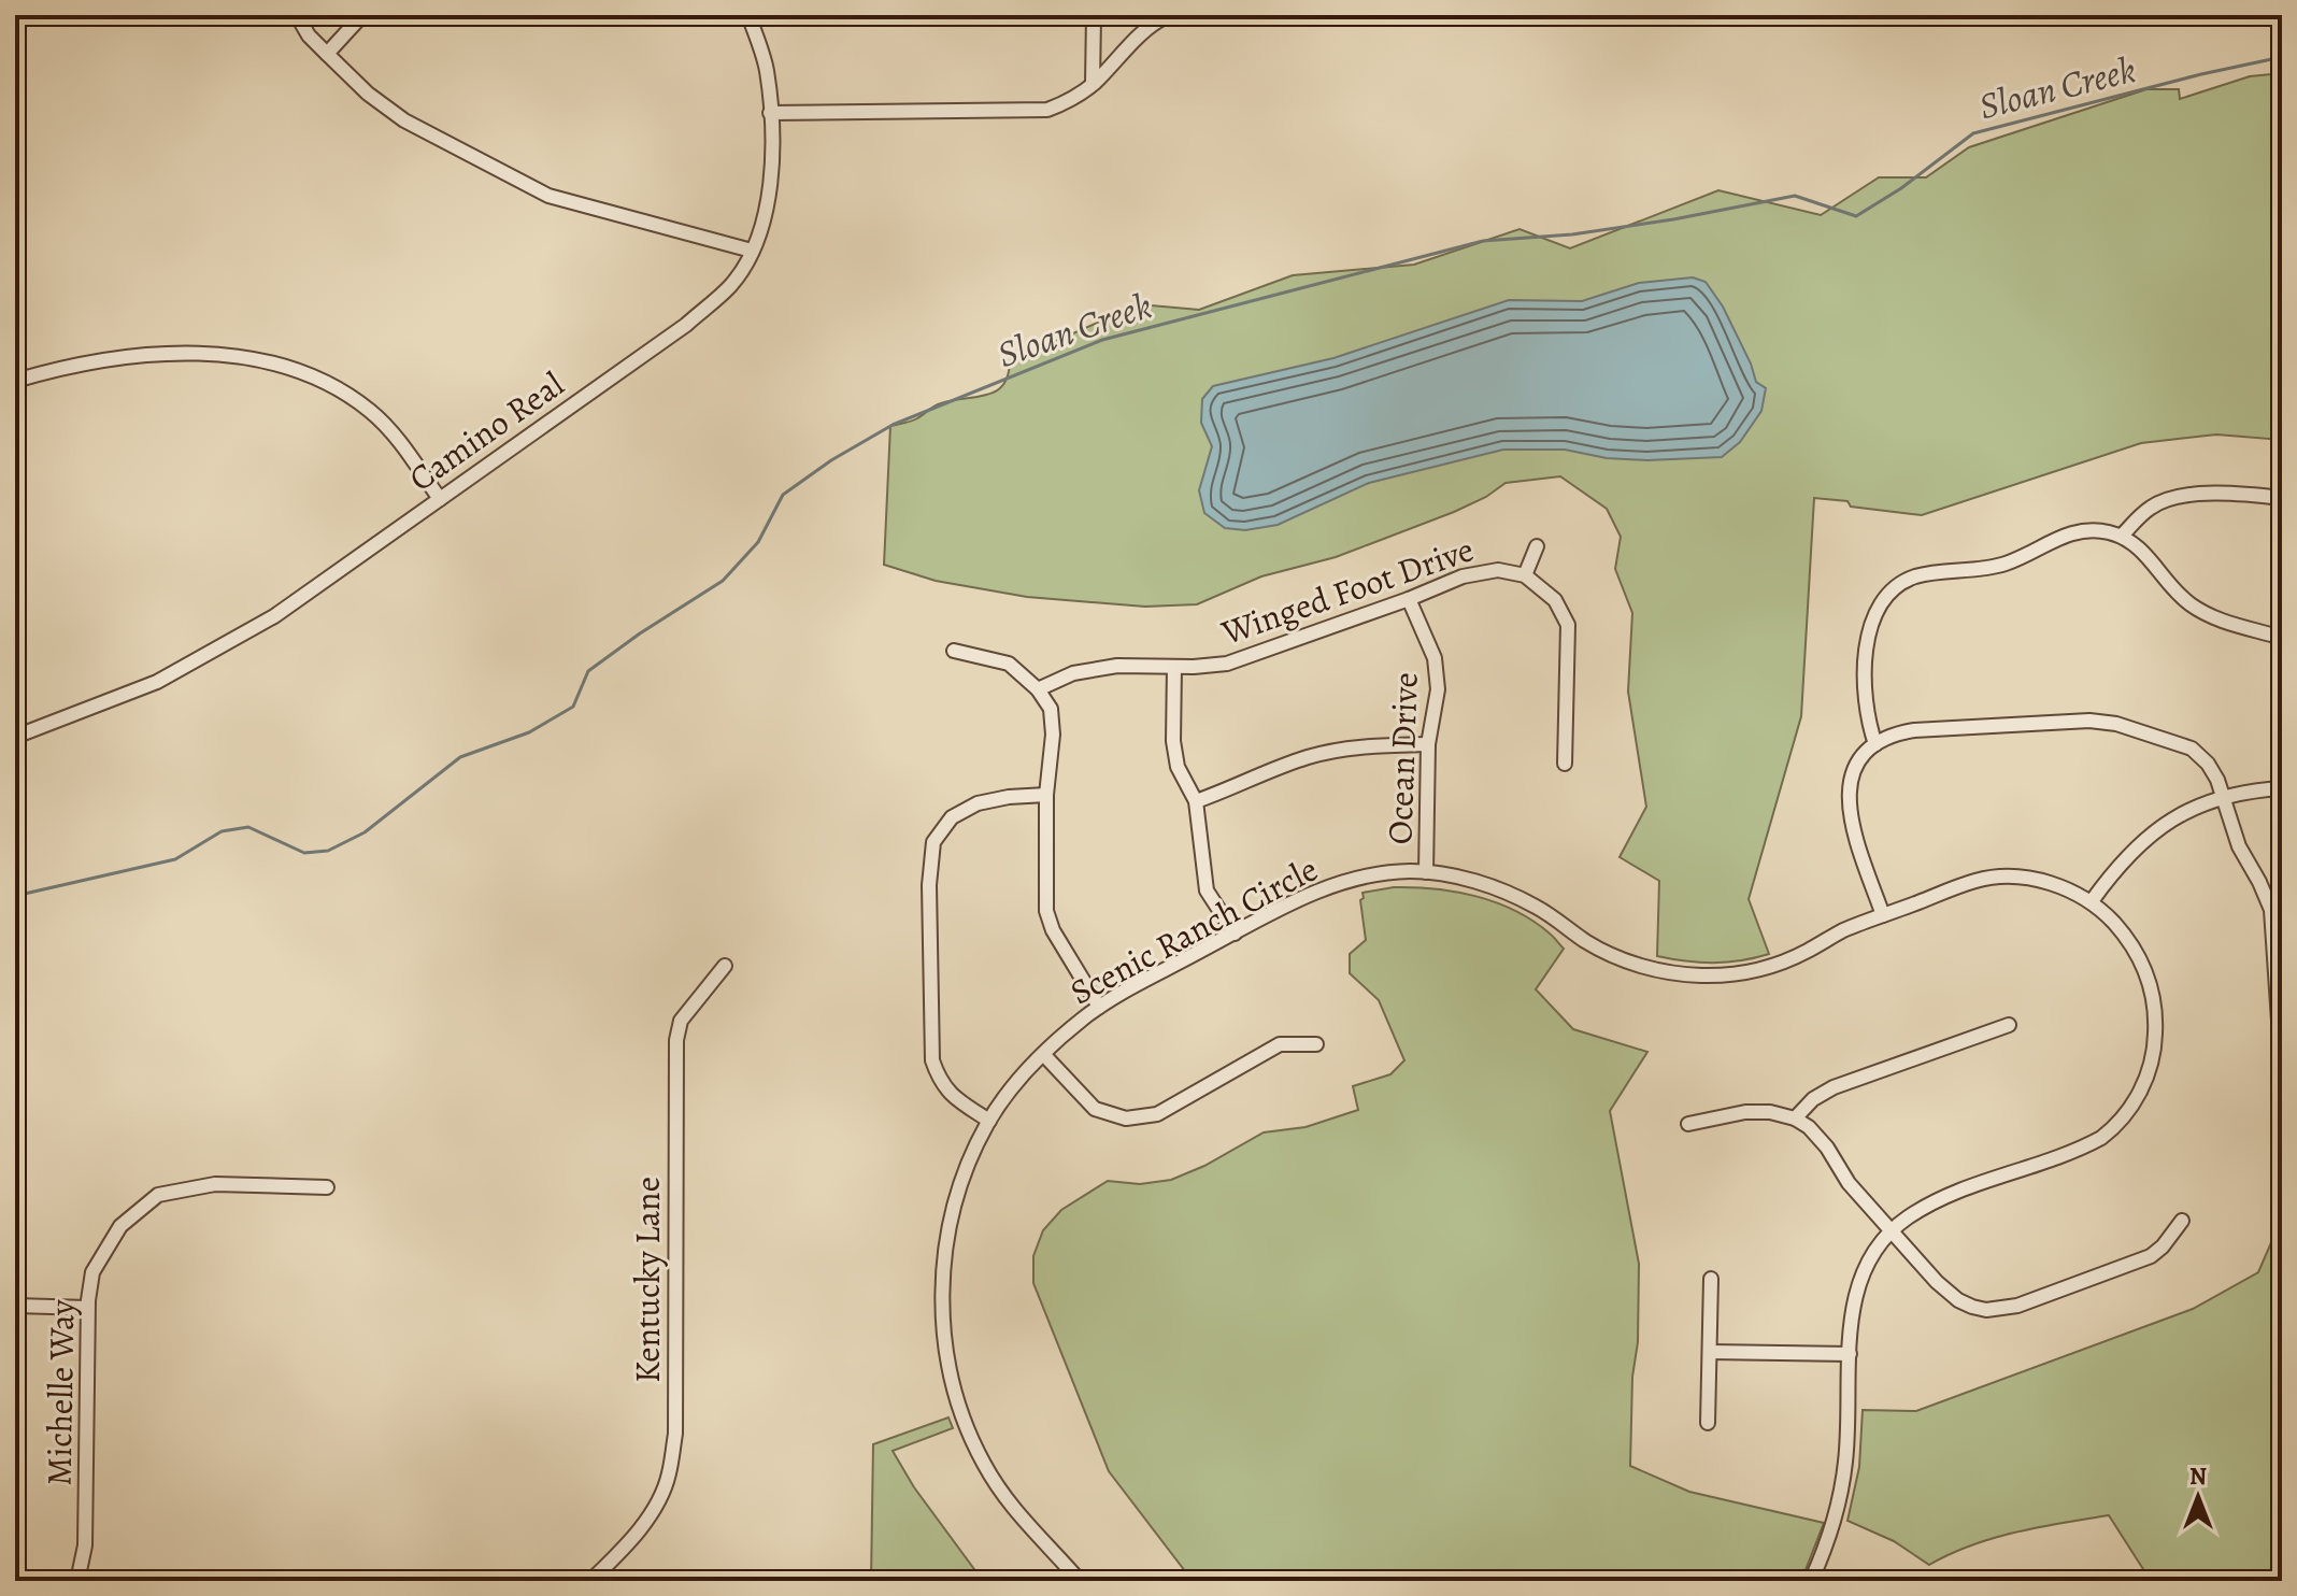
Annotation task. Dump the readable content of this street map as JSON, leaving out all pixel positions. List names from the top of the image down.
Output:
{
  "streets": {
    "street": [
      "Camino Real",
      "Winged Foot Drive",
      "Ocean Drive",
      "Scenic Ranch Circle",
      "Kentucky Lane",
      "Michelle Way"
    ]
  },
  "crossings": [
    ["Winged Foot Drive", "Ocean Drive"],
    ["Ocean Drive", "Scenic Ranch Circle"]
  ],
  "water": ["Sloan Creek"],
  "north": "top"
}
